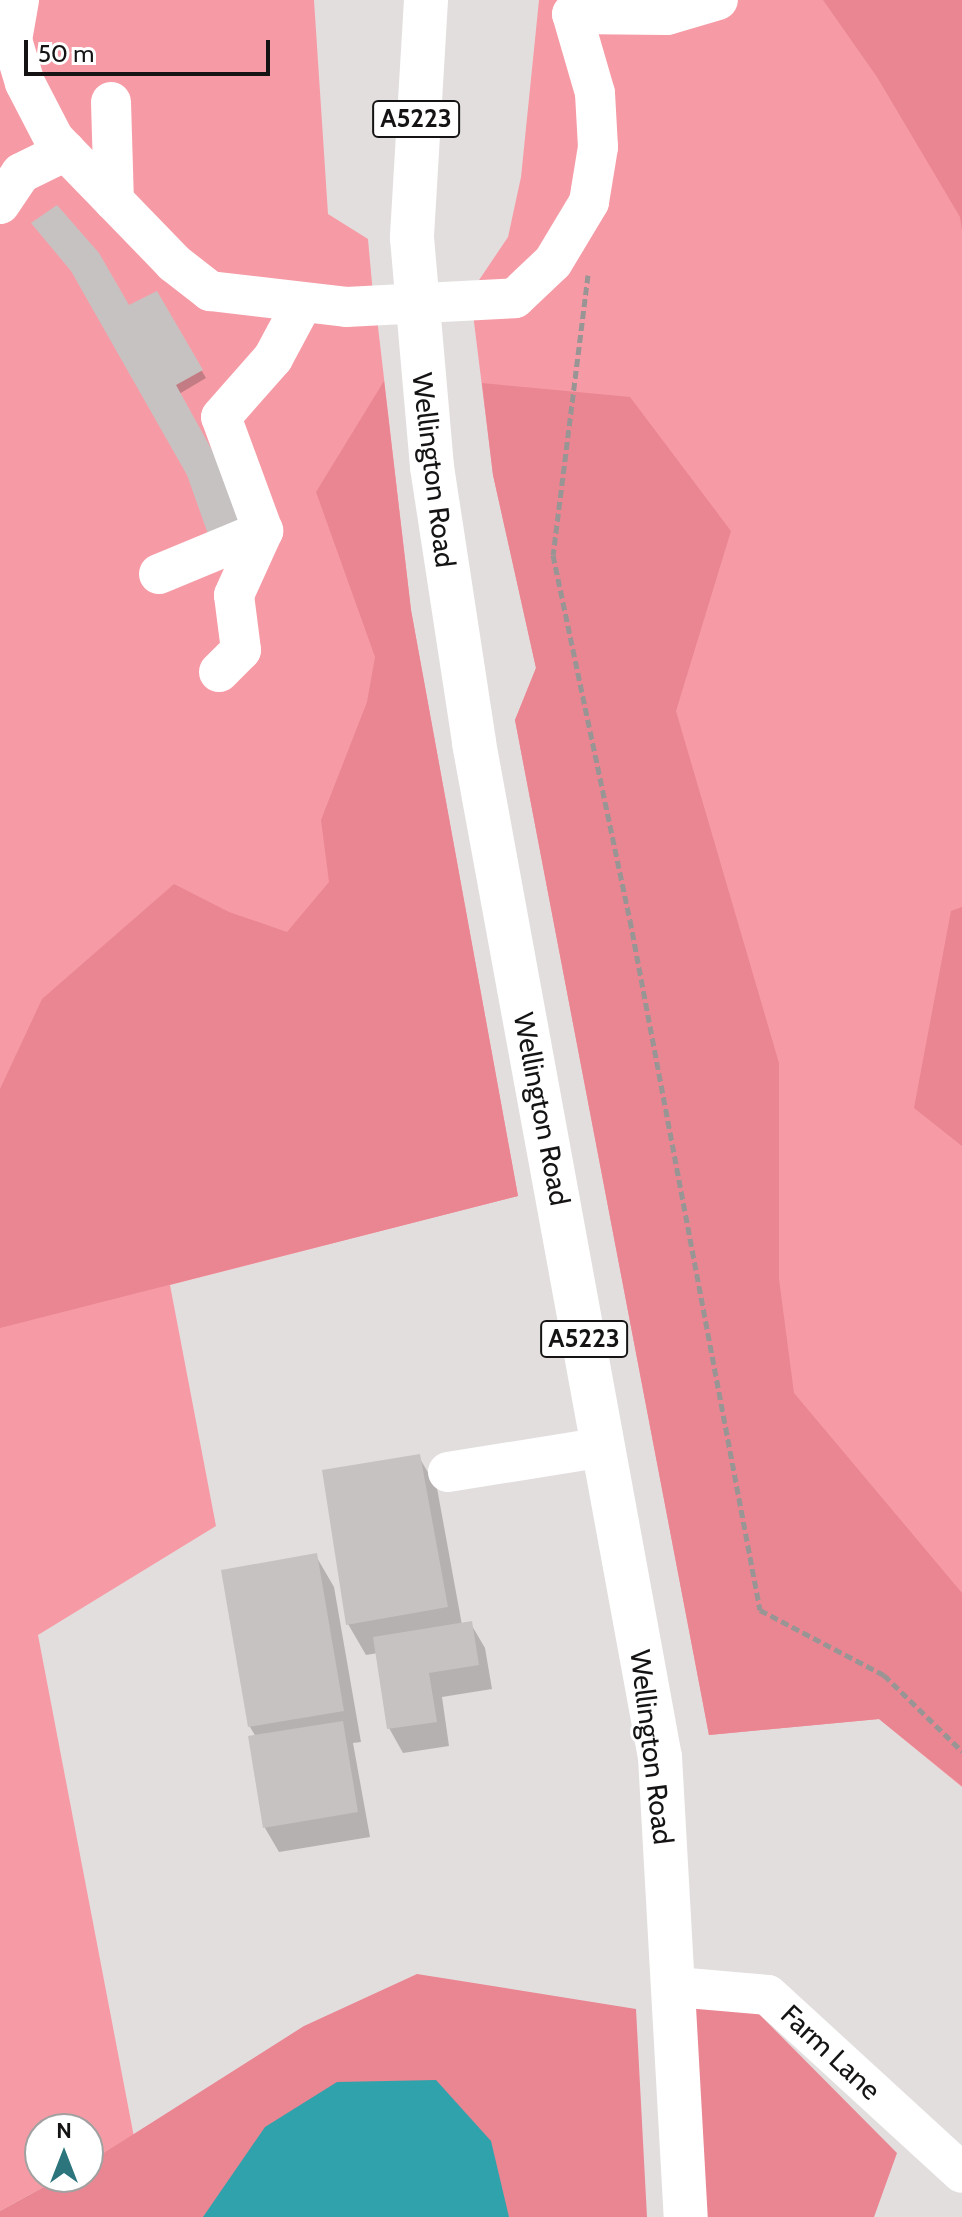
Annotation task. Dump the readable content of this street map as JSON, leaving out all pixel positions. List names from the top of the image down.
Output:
{
  "streets": {
    "main road": ["A5223", "Wellington Road"],
    "street": ["Farm Lane"]
  },
  "crossings": [
    ["Wellington Road", "Farm Lane"]
  ],
  "scale_bar": "50 m",
  "north": "top"
}
